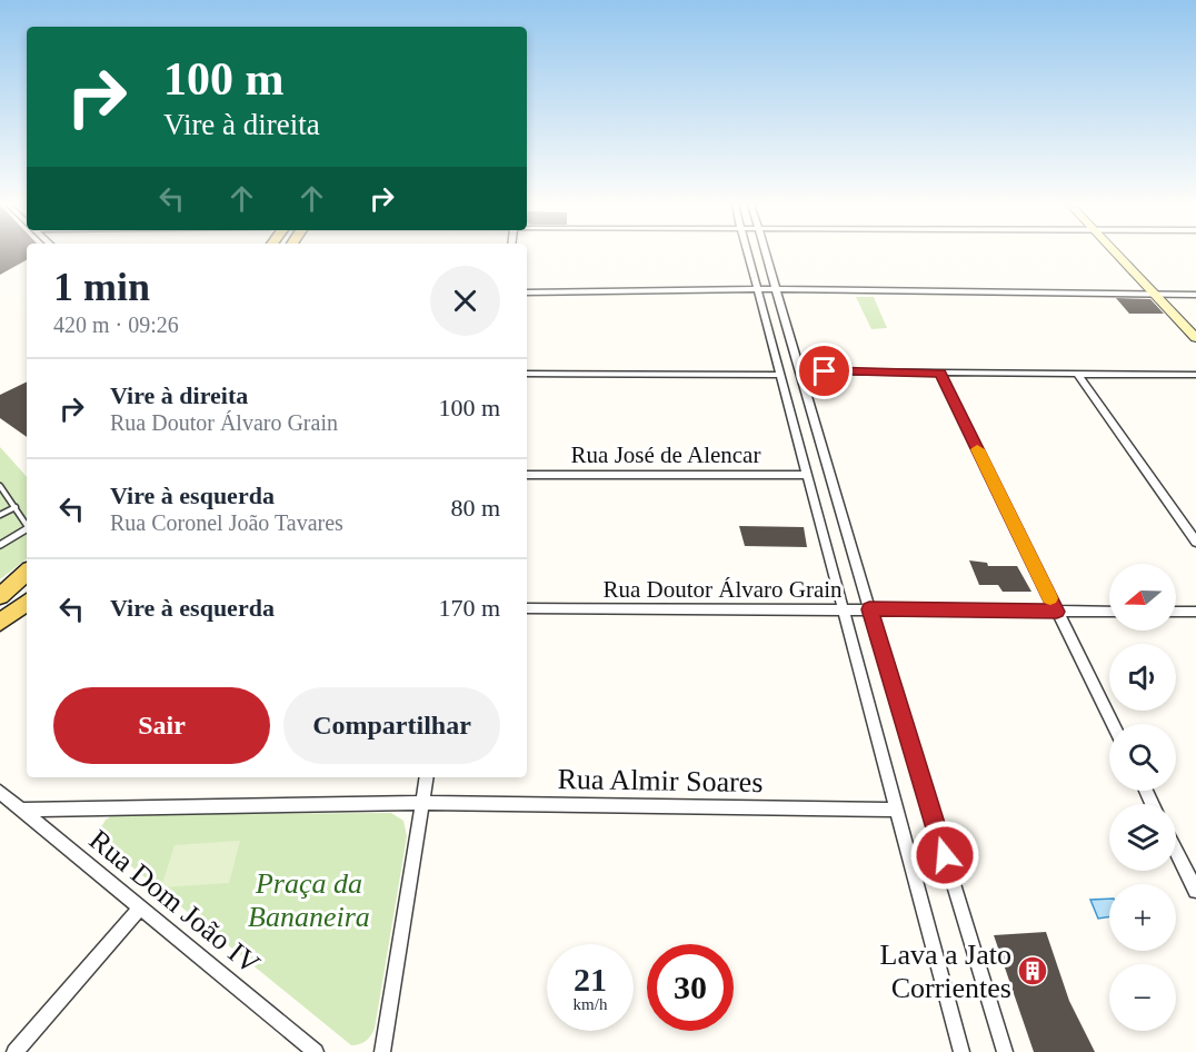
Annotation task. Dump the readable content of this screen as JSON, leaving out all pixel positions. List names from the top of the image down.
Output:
{
  "streets": {
    "street": [
      "Rua José de Alencar",
      "Rua Doutor Álvaro Grain",
      "Rua Almir Soares",
      "Rua Dom João IV"
    ]
  },
  "crossings": [
    ["Rua Almir Soares", "Rua Dom João IV"]
  ],
  "parks": ["Praça da Bananeira"],
  "places": {
    "building": ["Lava a Jato Corrientes"]
  },
  "north": "left",
  "page": {
    "turn": ["100 m", "Vire à direita"],
    "heading": ["1 min", "420 m · 09:26"],
    "list": [
      {
        "name": "Vire à direita",
        "note": "Rua Doutor Álvaro Grain",
        "value": "100 m"
      },
      {
        "name": "Vire à esquerda",
        "note": "Rua Coronel João Tavares",
        "value": "80 m"
      },
      {
        "name": "Vire à esquerda",
        "value": "170 m"
      }
    ],
    "map_buttons": ["+", "−"],
    "buttons": ["Sair", "Compartilhar"],
    "speed": "21 km/h",
    "limit": "30"
  }
}
